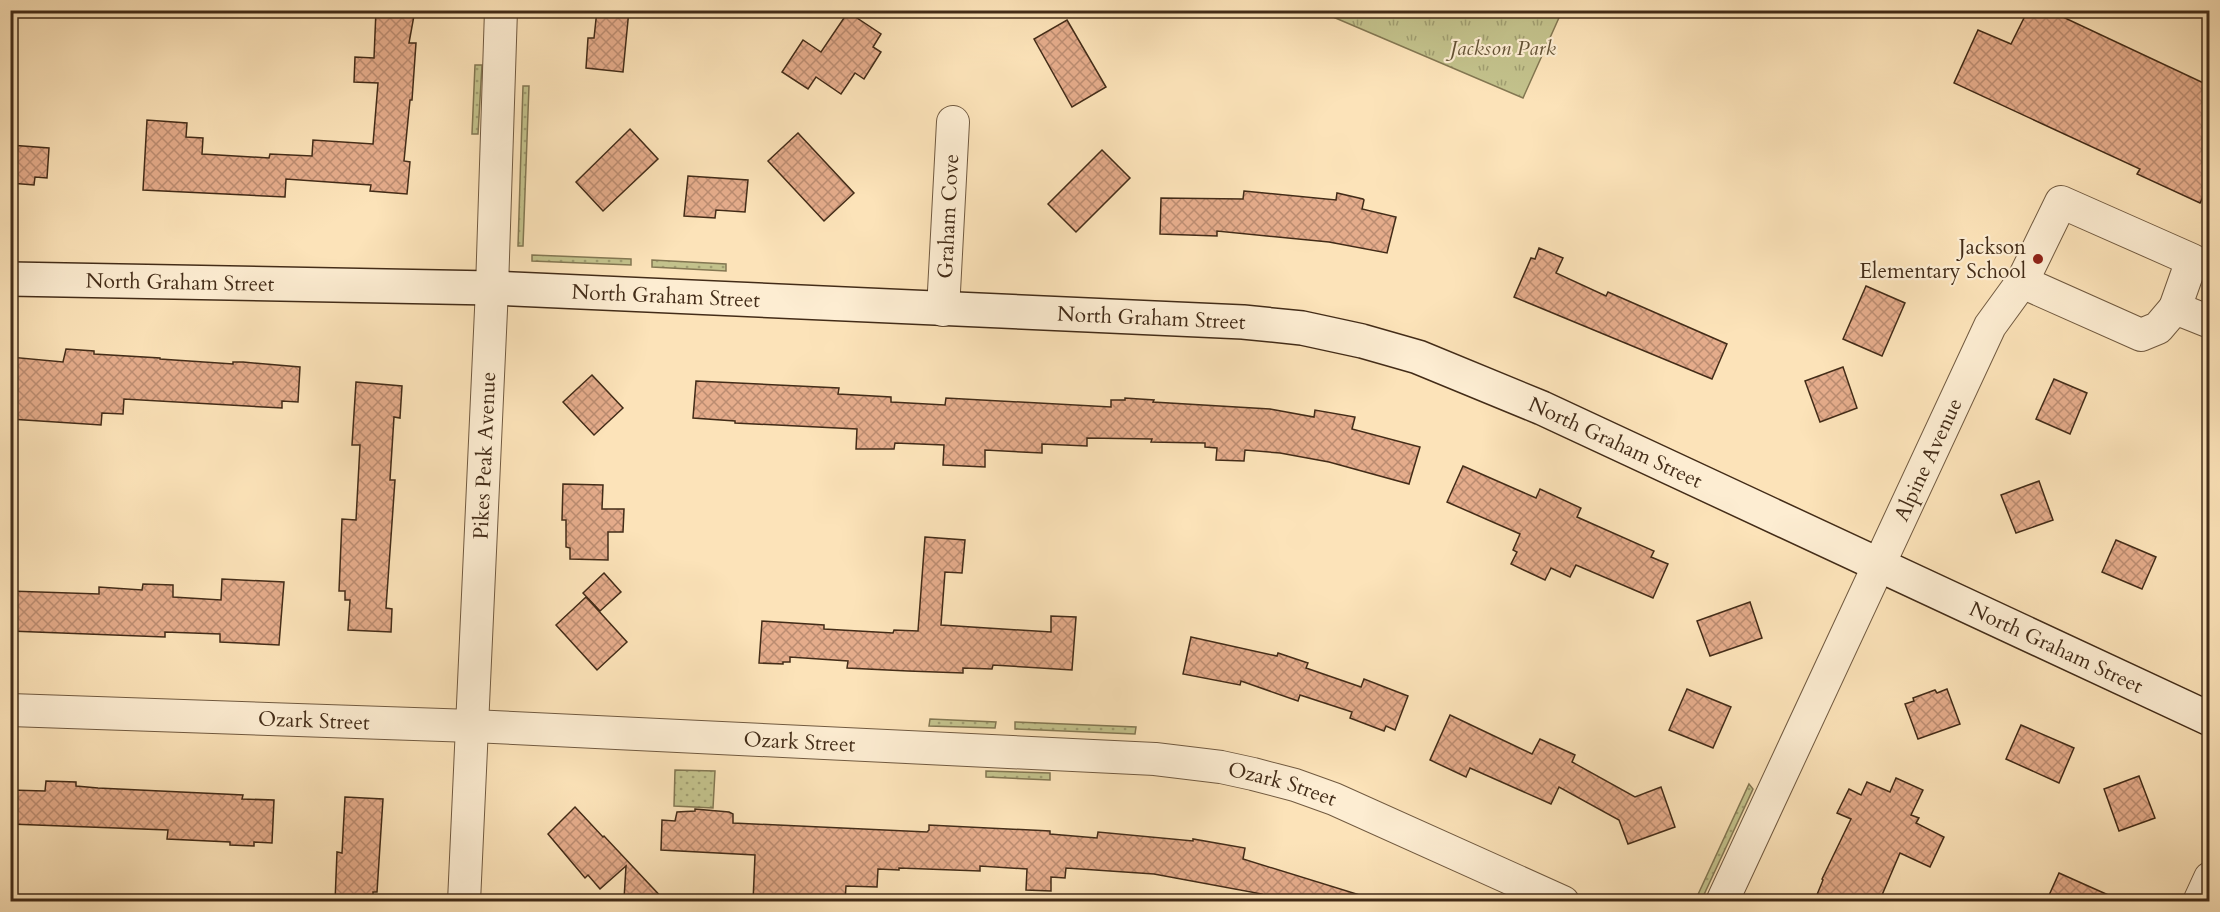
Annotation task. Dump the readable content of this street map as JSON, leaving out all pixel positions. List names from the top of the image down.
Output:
{
  "streets": {
    "main road": ["North Graham Street"],
    "street": [
      "Graham Cove",
      "Pikes Peak Avenue",
      "Alpine Avenue",
      "Ozark Street"
    ]
  },
  "crossings": [
    ["Graham Cove", "North Graham Street"],
    ["North Graham Street", "Pikes Peak Avenue"],
    ["North Graham Street", "Alpine Avenue"],
    ["Pikes Peak Avenue", "Ozark Street"]
  ],
  "parks": ["Jackson Park"],
  "places": ["Jackson Elementary School"]
}
